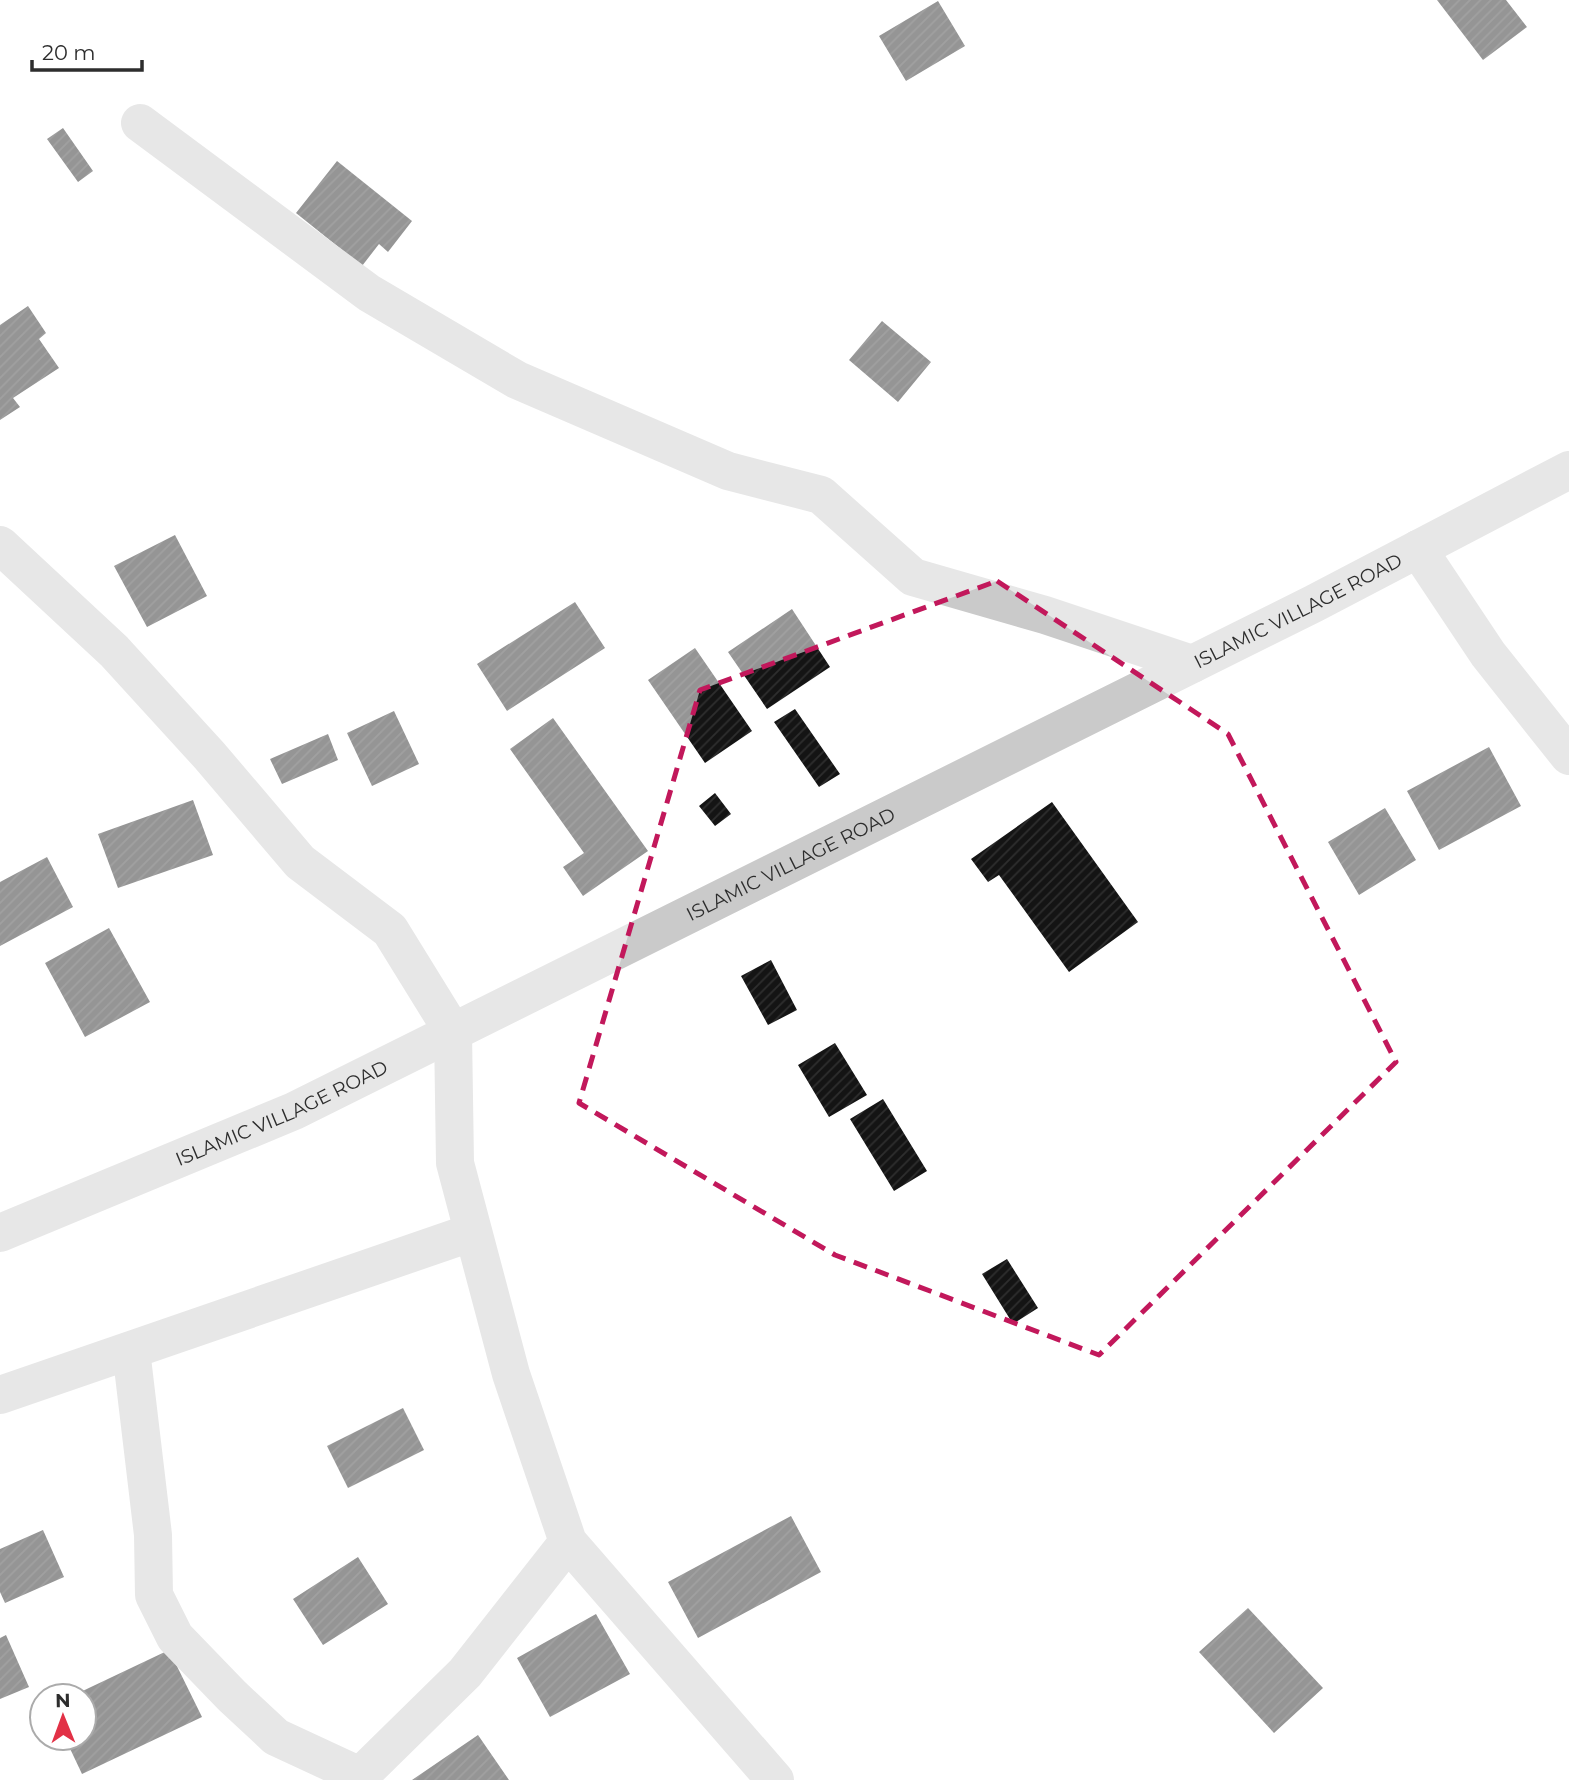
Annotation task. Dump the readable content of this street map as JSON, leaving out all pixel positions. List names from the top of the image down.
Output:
{
  "streets": {
    "street": ["ISLAMIC VILLAGE ROAD"]
  },
  "scale_bar": "20 m",
  "north": "top"
}
